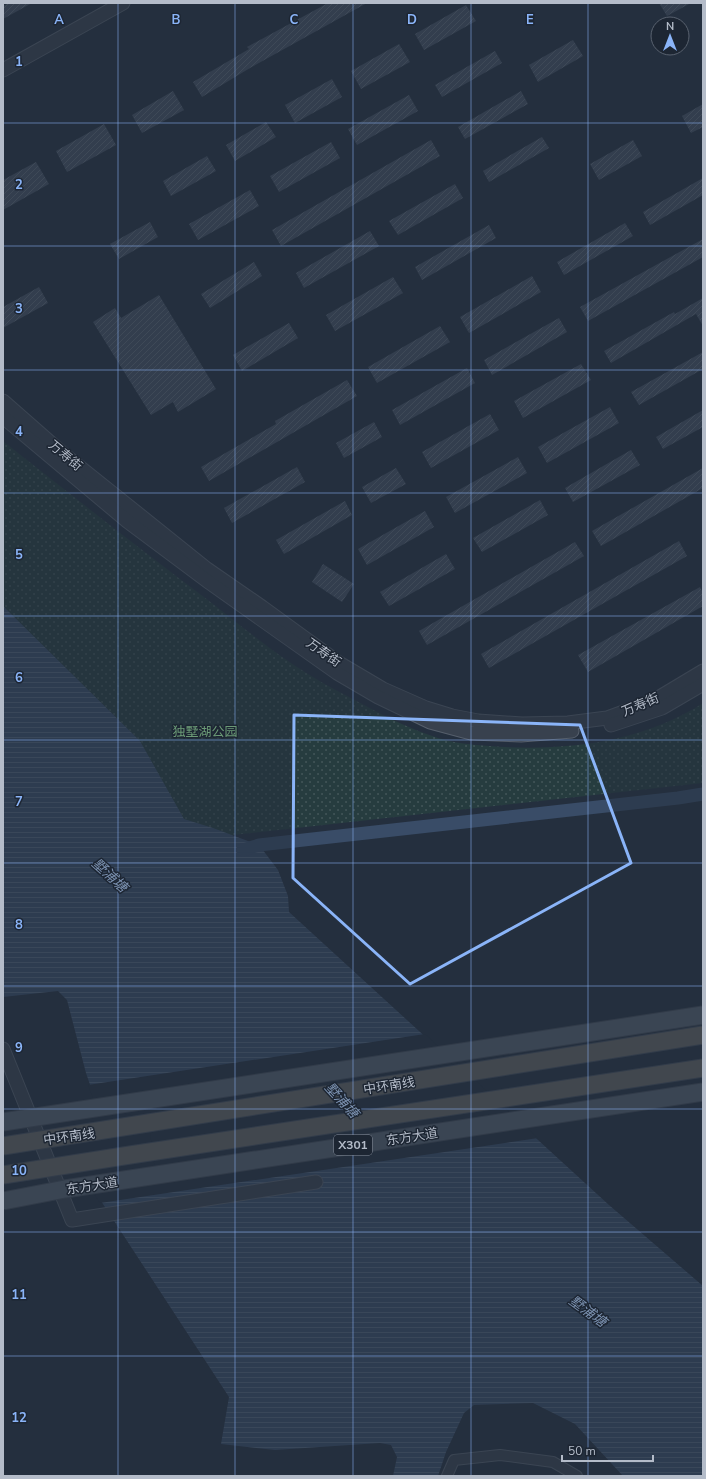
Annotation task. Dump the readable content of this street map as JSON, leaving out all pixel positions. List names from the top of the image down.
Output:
{
  "streets": {
    "highway": ["中环南线"],
    "main road": ["东方大道", "X301"],
    "street": ["万寿街"]
  },
  "water": ["墅浦塘"],
  "parks": ["独墅湖公园"],
  "scale_bar": "50 m",
  "north": "top",
  "grid": {
    "columns": [
      "A",
      "B",
      "C",
      "D",
      "E"
    ],
    "rows": [
      "1",
      "2",
      "3",
      "4",
      "5",
      "6",
      "7",
      "8",
      "9",
      "10",
      "11",
      "12"
    ]
  }
}
